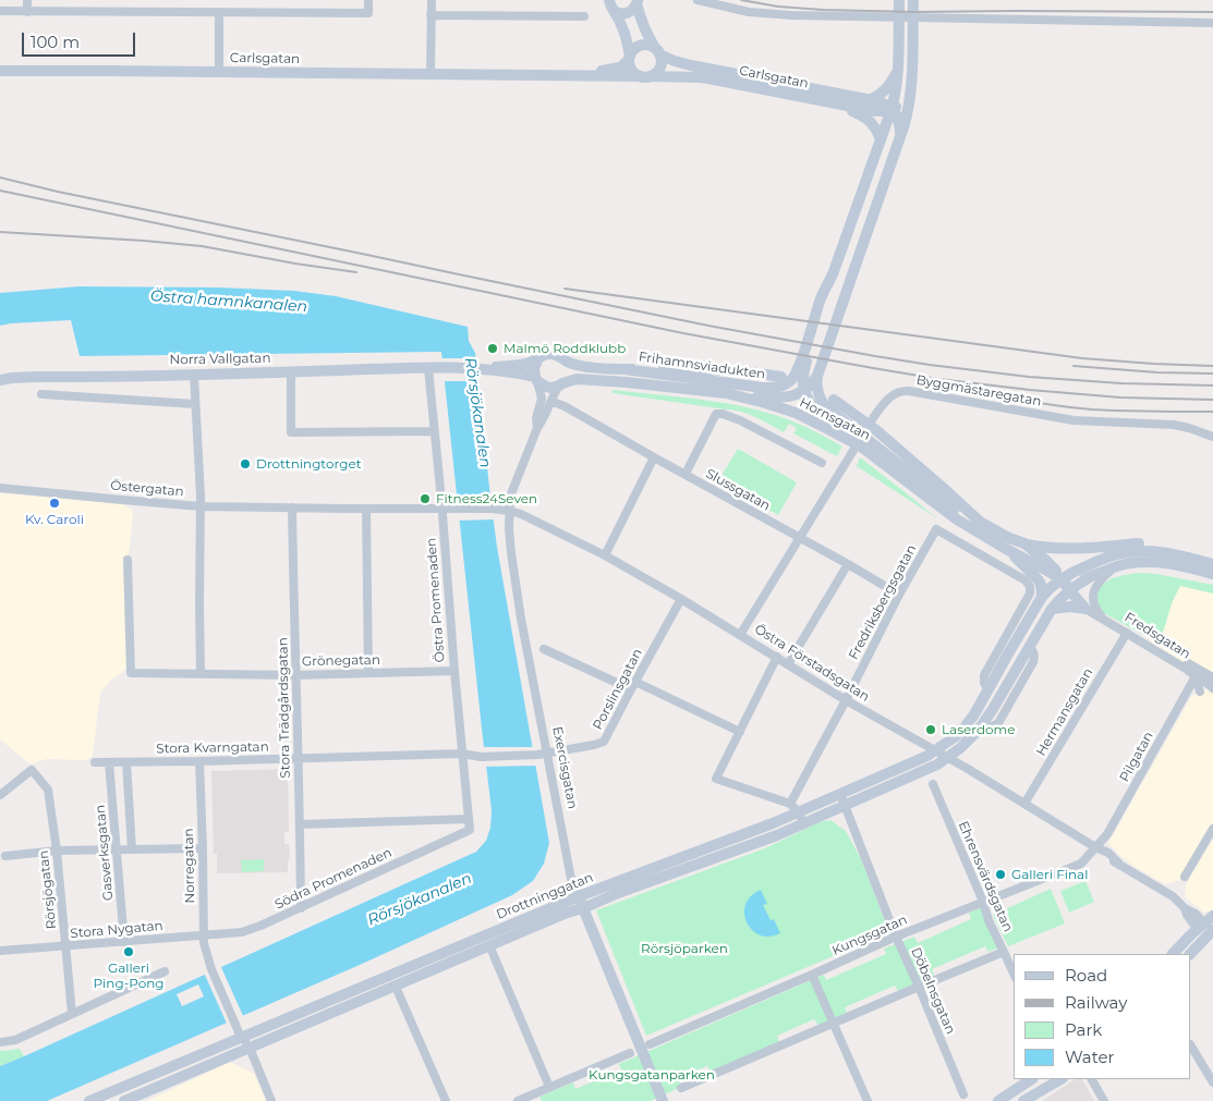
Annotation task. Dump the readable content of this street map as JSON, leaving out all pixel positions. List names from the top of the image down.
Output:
{
  "streets": {
    "main road": [
      "Carlsgatan",
      "Norra Vallgatan",
      "Frihamnsviadukten",
      "Hornsgatan",
      "Exercisgatan",
      "Drottninggatan"
    ],
    "street": [
      "Byggmästaregatan",
      "Östergatan",
      "Slussgatan",
      "Östra Promenaden",
      "Fredriksbergsgatan",
      "Fredsgatan",
      "Grönegatan",
      "Östra Förstadsgatan",
      "Porslinsgatan",
      "Stora Trädgårdsgatan",
      "Hermansgatan",
      "Stora Kvarngatan",
      "Pilgatan",
      "Gasverksgatan",
      "Norregatan",
      "Ehrensvärdsgatan",
      "Södra Promenaden",
      "Rörsjögatan",
      "Stora Nygatan",
      "Kungsgatan",
      "Döbelnsgatan"
    ]
  },
  "crossings": [
    ["Norra Vallgatan", "Hornsgatan"],
    ["Norra Vallgatan", "Östra Promenaden"],
    ["Frihamnsviadukten", "Hornsgatan"],
    ["Byggmästaregatan", "Slussgatan"],
    ["Byggmästaregatan", "Östra Förstadsgatan"],
    ["Hornsgatan", "Exercisgatan"],
    ["Hornsgatan", "Drottninggatan"],
    ["Östergatan", "Östra Förstadsgatan"],
    ["Östergatan", "Stora Trädgårdsgatan"],
    ["Slussgatan", "Fredriksbergsgatan"],
    ["Slussgatan", "Exercisgatan"],
    ["Östra Promenaden", "Grönegatan"],
    ["Östra Promenaden", "Östra Förstadsgatan"],
    ["Östra Promenaden", "Stora Kvarngatan"],
    ["Östra Promenaden", "Södra Promenaden"],
    ["Fredriksbergsgatan", "Östra Förstadsgatan"],
    ["Fredriksbergsgatan", "Drottninggatan"],
    ["Fredsgatan", "Hermansgatan"],
    ["Fredsgatan", "Pilgatan"],
    ["Grönegatan", "Stora Trädgårdsgatan"],
    ["Östra Förstadsgatan", "Porslinsgatan"],
    ["Östra Förstadsgatan", "Hermansgatan"],
    ["Östra Förstadsgatan", "Pilgatan"],
    ["Östra Förstadsgatan", "Exercisgatan"],
    ["Östra Förstadsgatan", "Drottninggatan"],
    ["Östra Förstadsgatan", "Kungsgatan"],
    ["Porslinsgatan", "Stora Kvarngatan"],
    ["Porslinsgatan", "Exercisgatan"],
    ["Stora Trädgårdsgatan", "Stora Kvarngatan"],
    ["Stora Trädgårdsgatan", "Södra Promenaden"],
    ["Stora Kvarngatan", "Exercisgatan"],
    ["Stora Kvarngatan", "Gasverksgatan"],
    ["Stora Kvarngatan", "Norregatan"],
    ["Pilgatan", "Kungsgatan"],
    ["Exercisgatan", "Drottninggatan"],
    ["Gasverksgatan", "Norregatan"],
    ["Gasverksgatan", "Stora Nygatan"],
    ["Norregatan", "Södra Promenaden"],
    ["Norregatan", "Drottninggatan"],
    ["Norregatan", "Stora Nygatan"],
    ["Ehrensvärdsgatan", "Kungsgatan"],
    ["Södra Promenaden", "Stora Nygatan"],
    ["Rörsjögatan", "Stora Nygatan"],
    ["Drottninggatan", "Döbelnsgatan"],
    ["Kungsgatan", "Döbelnsgatan"]
  ],
  "water": ["Östra hamnkanalen", "Rörsjökanalen"],
  "parks": ["Rörsjöparken", "Kungsgatanparken"],
  "places": [
    "Malmö Roddklubb",
    "Drottningtorget",
    "Fitness24Seven",
    "Kv. Caroli",
    "Laserdome",
    "Galleri Final",
    "Galleri Ping-Pong"
  ],
  "legend": [
    "Road",
    "Railway",
    "Park",
    "Water"
  ],
  "scale_bar": "100 m"
}
